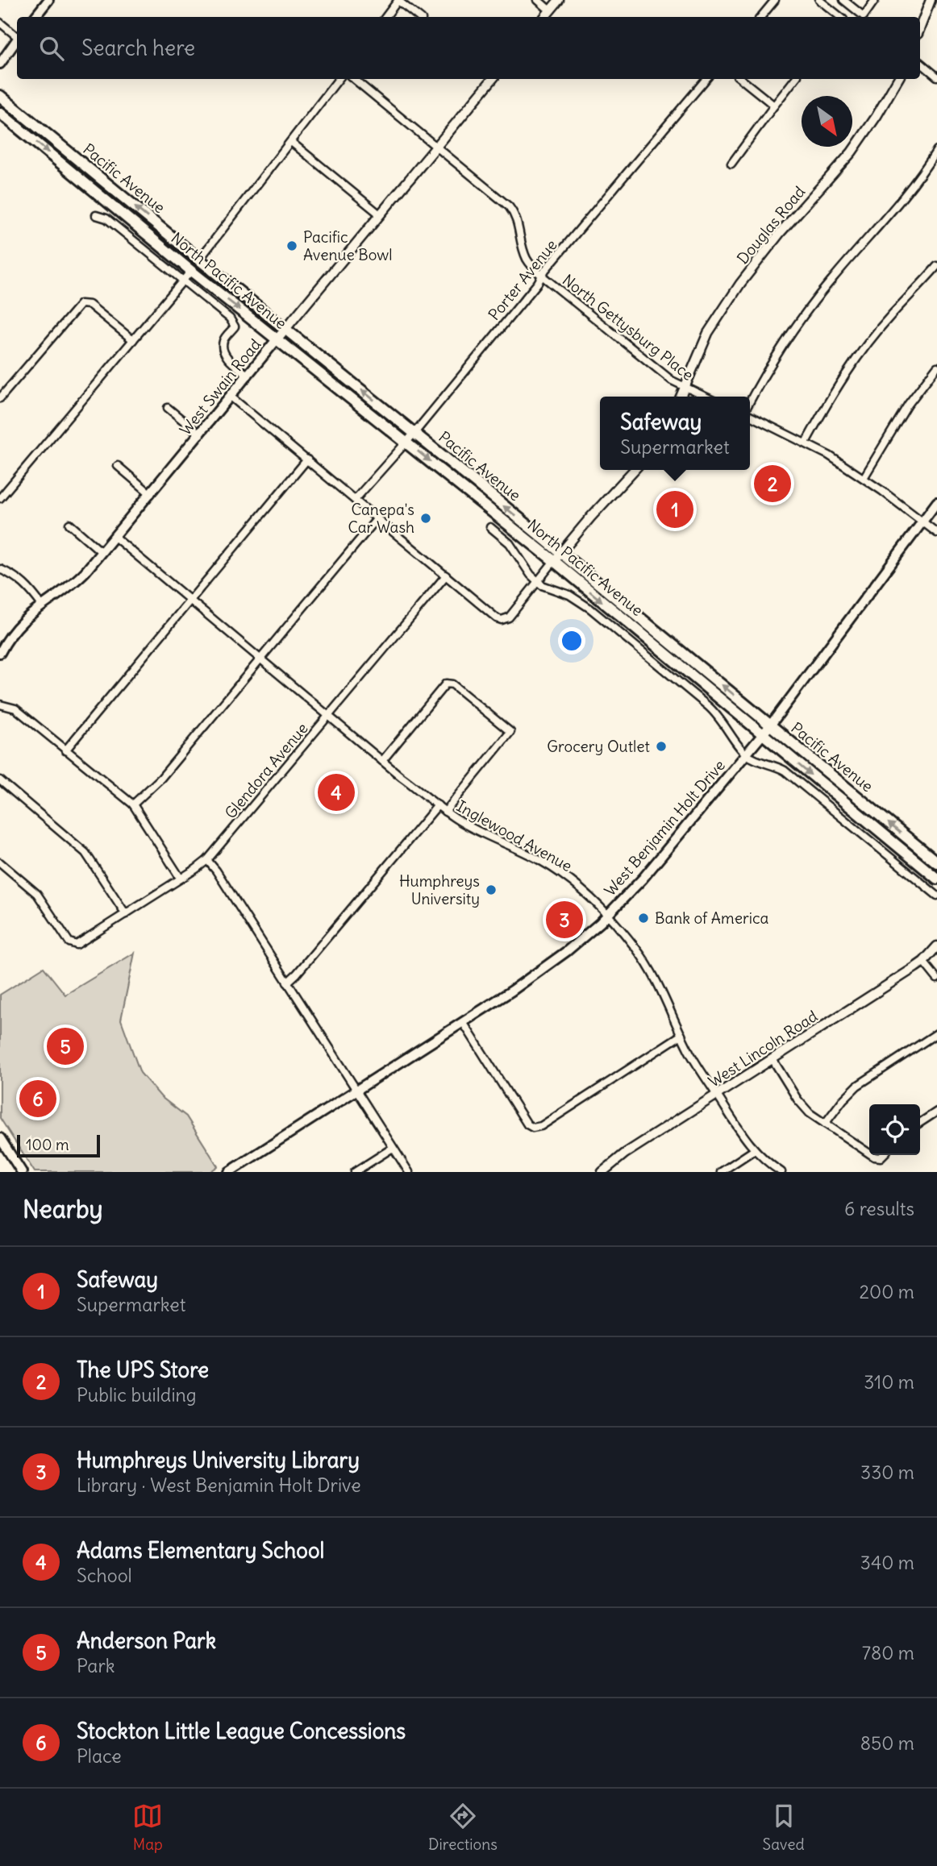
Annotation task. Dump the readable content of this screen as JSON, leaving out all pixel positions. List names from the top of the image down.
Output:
{
  "streets": {
    "main road": [
      "Pacific Avenue",
      "North Pacific Avenue",
      "West Swain Road",
      "West Benjamin Holt Drive"
    ],
    "street": [
      "Douglas Road",
      "Porter Avenue",
      "North Gettysburg Place",
      "Glendora Avenue",
      "Inglewood Avenue",
      "West Lincoln Road"
    ]
  },
  "crossings": [
    ["Pacific Avenue", "Porter Avenue"],
    ["Pacific Avenue", "West Swain Road"],
    ["Pacific Avenue", "West Benjamin Holt Drive"],
    ["Douglas Road", "North Gettysburg Place"],
    ["Porter Avenue", "North Pacific Avenue"],
    ["Porter Avenue", "North Gettysburg Place"],
    ["North Pacific Avenue", "West Swain Road"],
    ["North Pacific Avenue", "West Benjamin Holt Drive"],
    ["North Gettysburg Place", "West Swain Road"],
    ["West Swain Road", "Inglewood Avenue"],
    ["Glendora Avenue", "Inglewood Avenue"],
    ["West Benjamin Holt Drive", "Inglewood Avenue"],
    ["Inglewood Avenue", "West Lincoln Road"]
  ],
  "one_way": ["Pacific Avenue", "North Pacific Avenue"],
  "places": [
    "Pacific Avenue Bowl",
    "Canepa's Car Wash",
    "Grocery Outlet",
    "Humphreys University",
    "Bank of America"
  ],
  "scale_bar": "100 m",
  "north": "bottom right",
  "page": {
    "search": "Search here",
    "popup": ["Safeway", "Supermarket"],
    "pins": [
      "2",
      "1",
      "4",
      "3",
      "5",
      "6"
    ],
    "scale": "100 m",
    "heading": ["Nearby", "6 results"],
    "list": [
      {
        "mark": "1",
        "name": "Safeway",
        "note": "Supermarket",
        "value": "200 m"
      },
      {
        "mark": "2",
        "name": "The UPS Store",
        "note": "Public building",
        "value": "310 m"
      },
      {
        "mark": "3",
        "name": "Humphreys University Library",
        "note": "Library · West Benjamin Holt Drive",
        "value": "330 m"
      },
      {
        "mark": "4",
        "name": "Adams Elementary School",
        "note": "School",
        "value": "340 m"
      },
      {
        "mark": "5",
        "name": "Anderson Park",
        "note": "Park",
        "value": "780 m"
      },
      {
        "mark": "6",
        "name": "Stockton Little League Concessions",
        "note": "Place",
        "value": "850 m"
      }
    ],
    "nav": ["Map", "Directions", "Saved"]
  }
}
